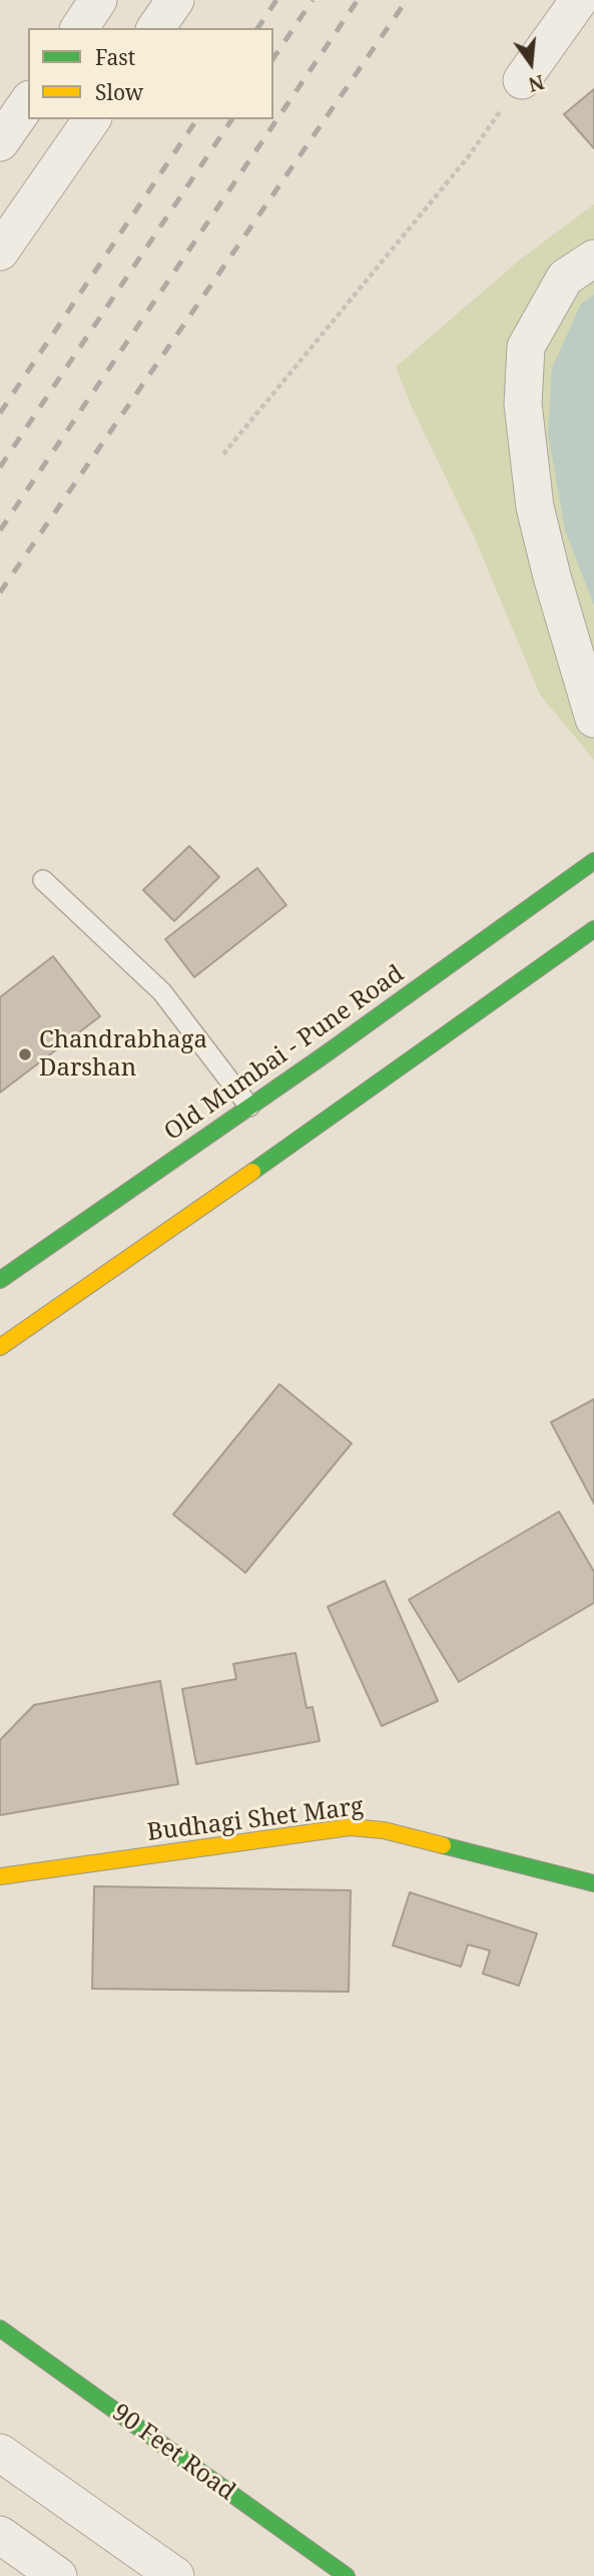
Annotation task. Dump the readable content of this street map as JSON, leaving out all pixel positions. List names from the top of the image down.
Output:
{
  "streets": {
    "main road": ["Old Mumbai - Pune Road", "Budhagi Shet Marg", "90 Feet Road"]
  },
  "places": ["Chandrabhaga Darshan"],
  "legend": ["Fast", "Slow"],
  "north": "bottom"
}
